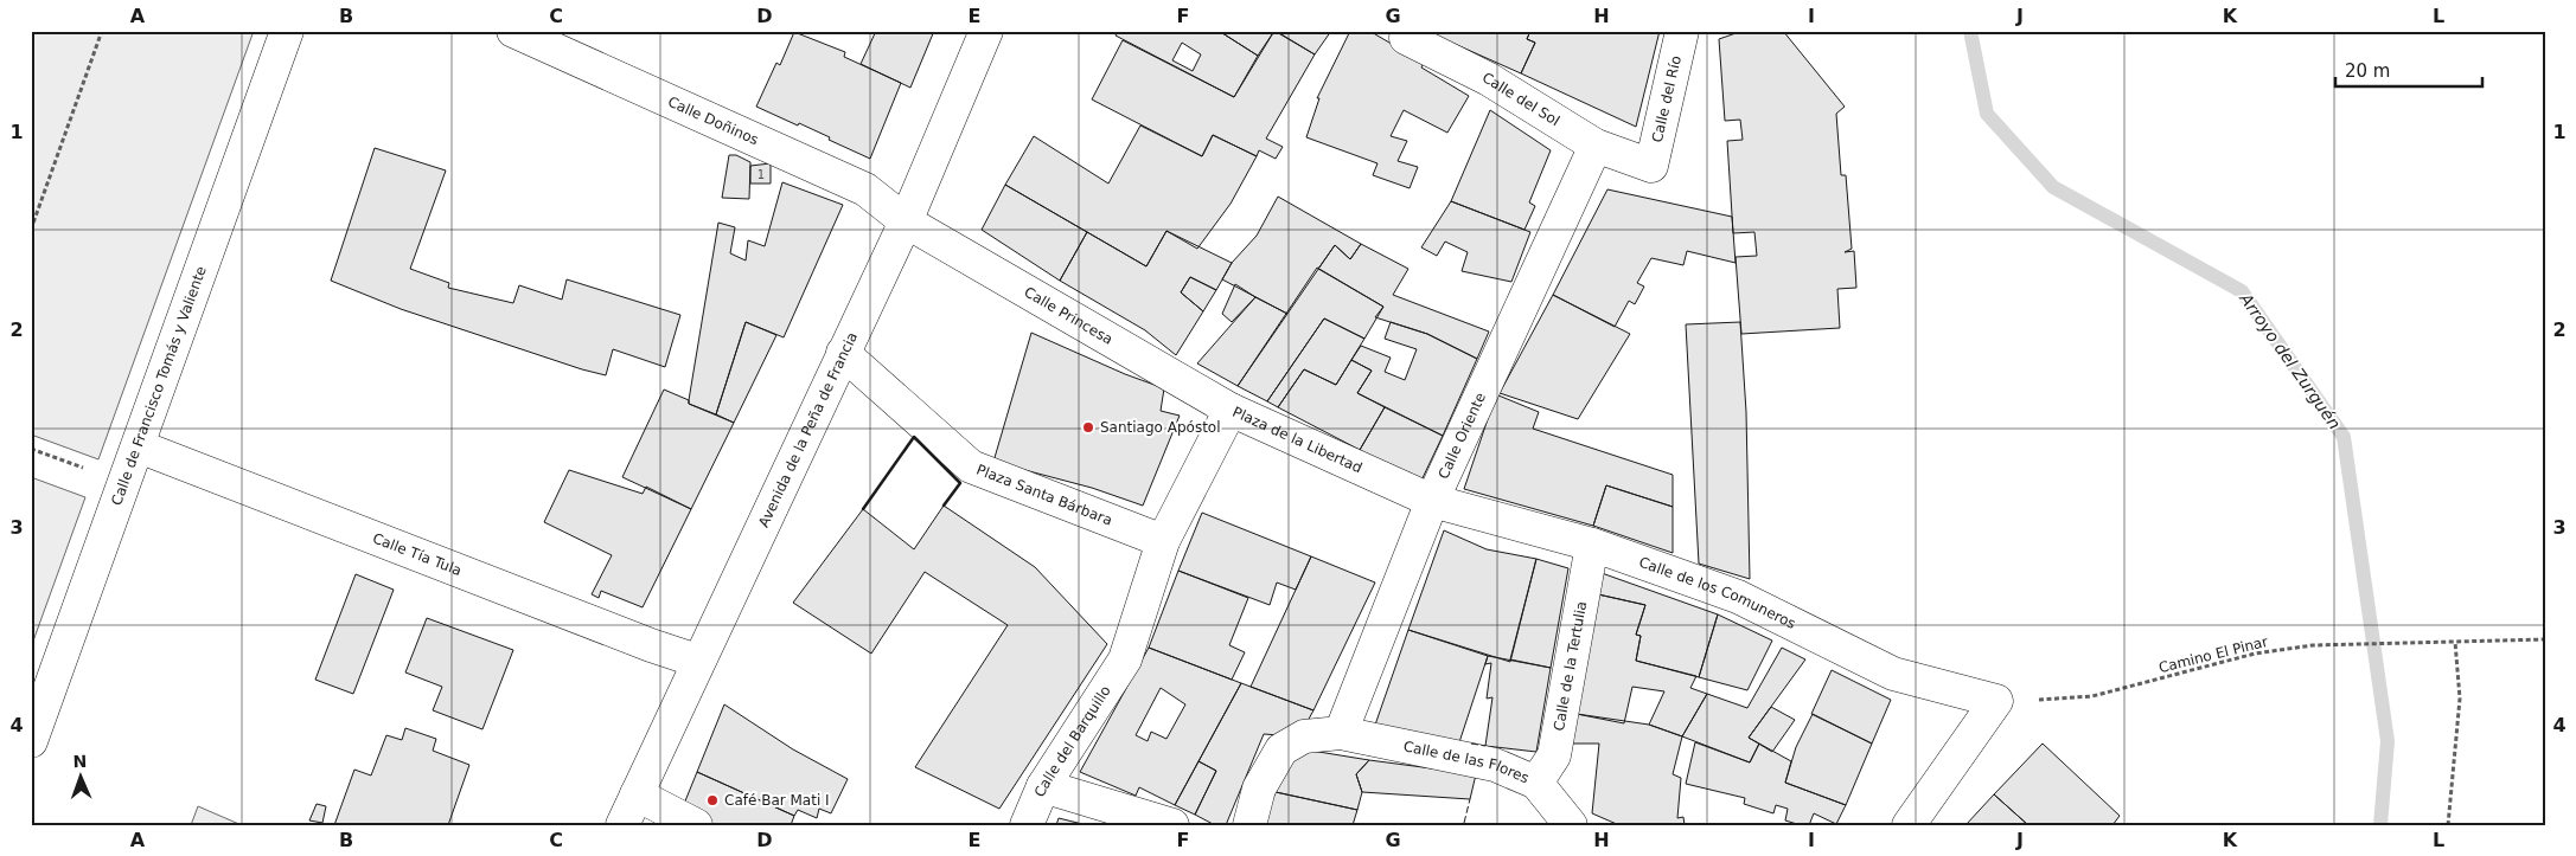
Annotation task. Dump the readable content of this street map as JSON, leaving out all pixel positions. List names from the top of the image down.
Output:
{
  "streets": {
    "street": [
      "Calle del Río",
      "Calle del Sol",
      "Calle Doñinos",
      "Calle Princesa",
      "Calle de Francisco Tomás y Valiente",
      "Avenida de la Peña de Francia",
      "Calle Oriente",
      "Plaza de la Libertad",
      "Plaza Santa Bárbara",
      "Calle Tía Tula",
      "Calle de los Comuneros",
      "Calle de la Tertulia",
      "Calle del Barquillo",
      "Calle de las Flores"
    ],
    "path": ["Camino El Pinar"]
  },
  "crossings": [
    ["Calle del Río", "Calle del Sol"],
    ["Calle del Sol", "Calle Oriente"],
    ["Calle Doñinos", "Calle Princesa"],
    ["Calle Doñinos", "Avenida de la Peña de Francia"],
    ["Calle Princesa", "Avenida de la Peña de Francia"],
    ["Calle Princesa", "Plaza de la Libertad"],
    ["Calle de Francisco Tomás y Valiente", "Calle Tía Tula"],
    ["Avenida de la Peña de Francia", "Plaza Santa Bárbara"],
    ["Avenida de la Peña de Francia", "Calle Tía Tula"],
    ["Calle Oriente", "Plaza de la Libertad"],
    ["Calle Oriente", "Calle de los Comuneros"],
    ["Calle Oriente", "Calle de las Flores"],
    ["Plaza de la Libertad", "Plaza Santa Bárbara"],
    ["Plaza de la Libertad", "Calle de los Comuneros"],
    ["Plaza de la Libertad", "Calle del Barquillo"],
    ["Plaza Santa Bárbara", "Calle del Barquillo"],
    ["Calle de los Comuneros", "Camino El Pinar"],
    ["Calle de los Comuneros", "Calle de la Tertulia"],
    ["Calle de la Tertulia", "Calle de las Flores"]
  ],
  "water": ["Arroyo del Zurguén"],
  "places": ["Santiago Apóstol", "Café Bar Mati I"],
  "house_numbers": ["1"],
  "scale_bar": "20 m",
  "north": "top",
  "grid": {
    "columns": [
      "A",
      "B",
      "C",
      "D",
      "E",
      "F",
      "G",
      "H",
      "I",
      "J",
      "K",
      "L"
    ],
    "rows": [
      "1",
      "2",
      "3",
      "4"
    ]
  }
}
